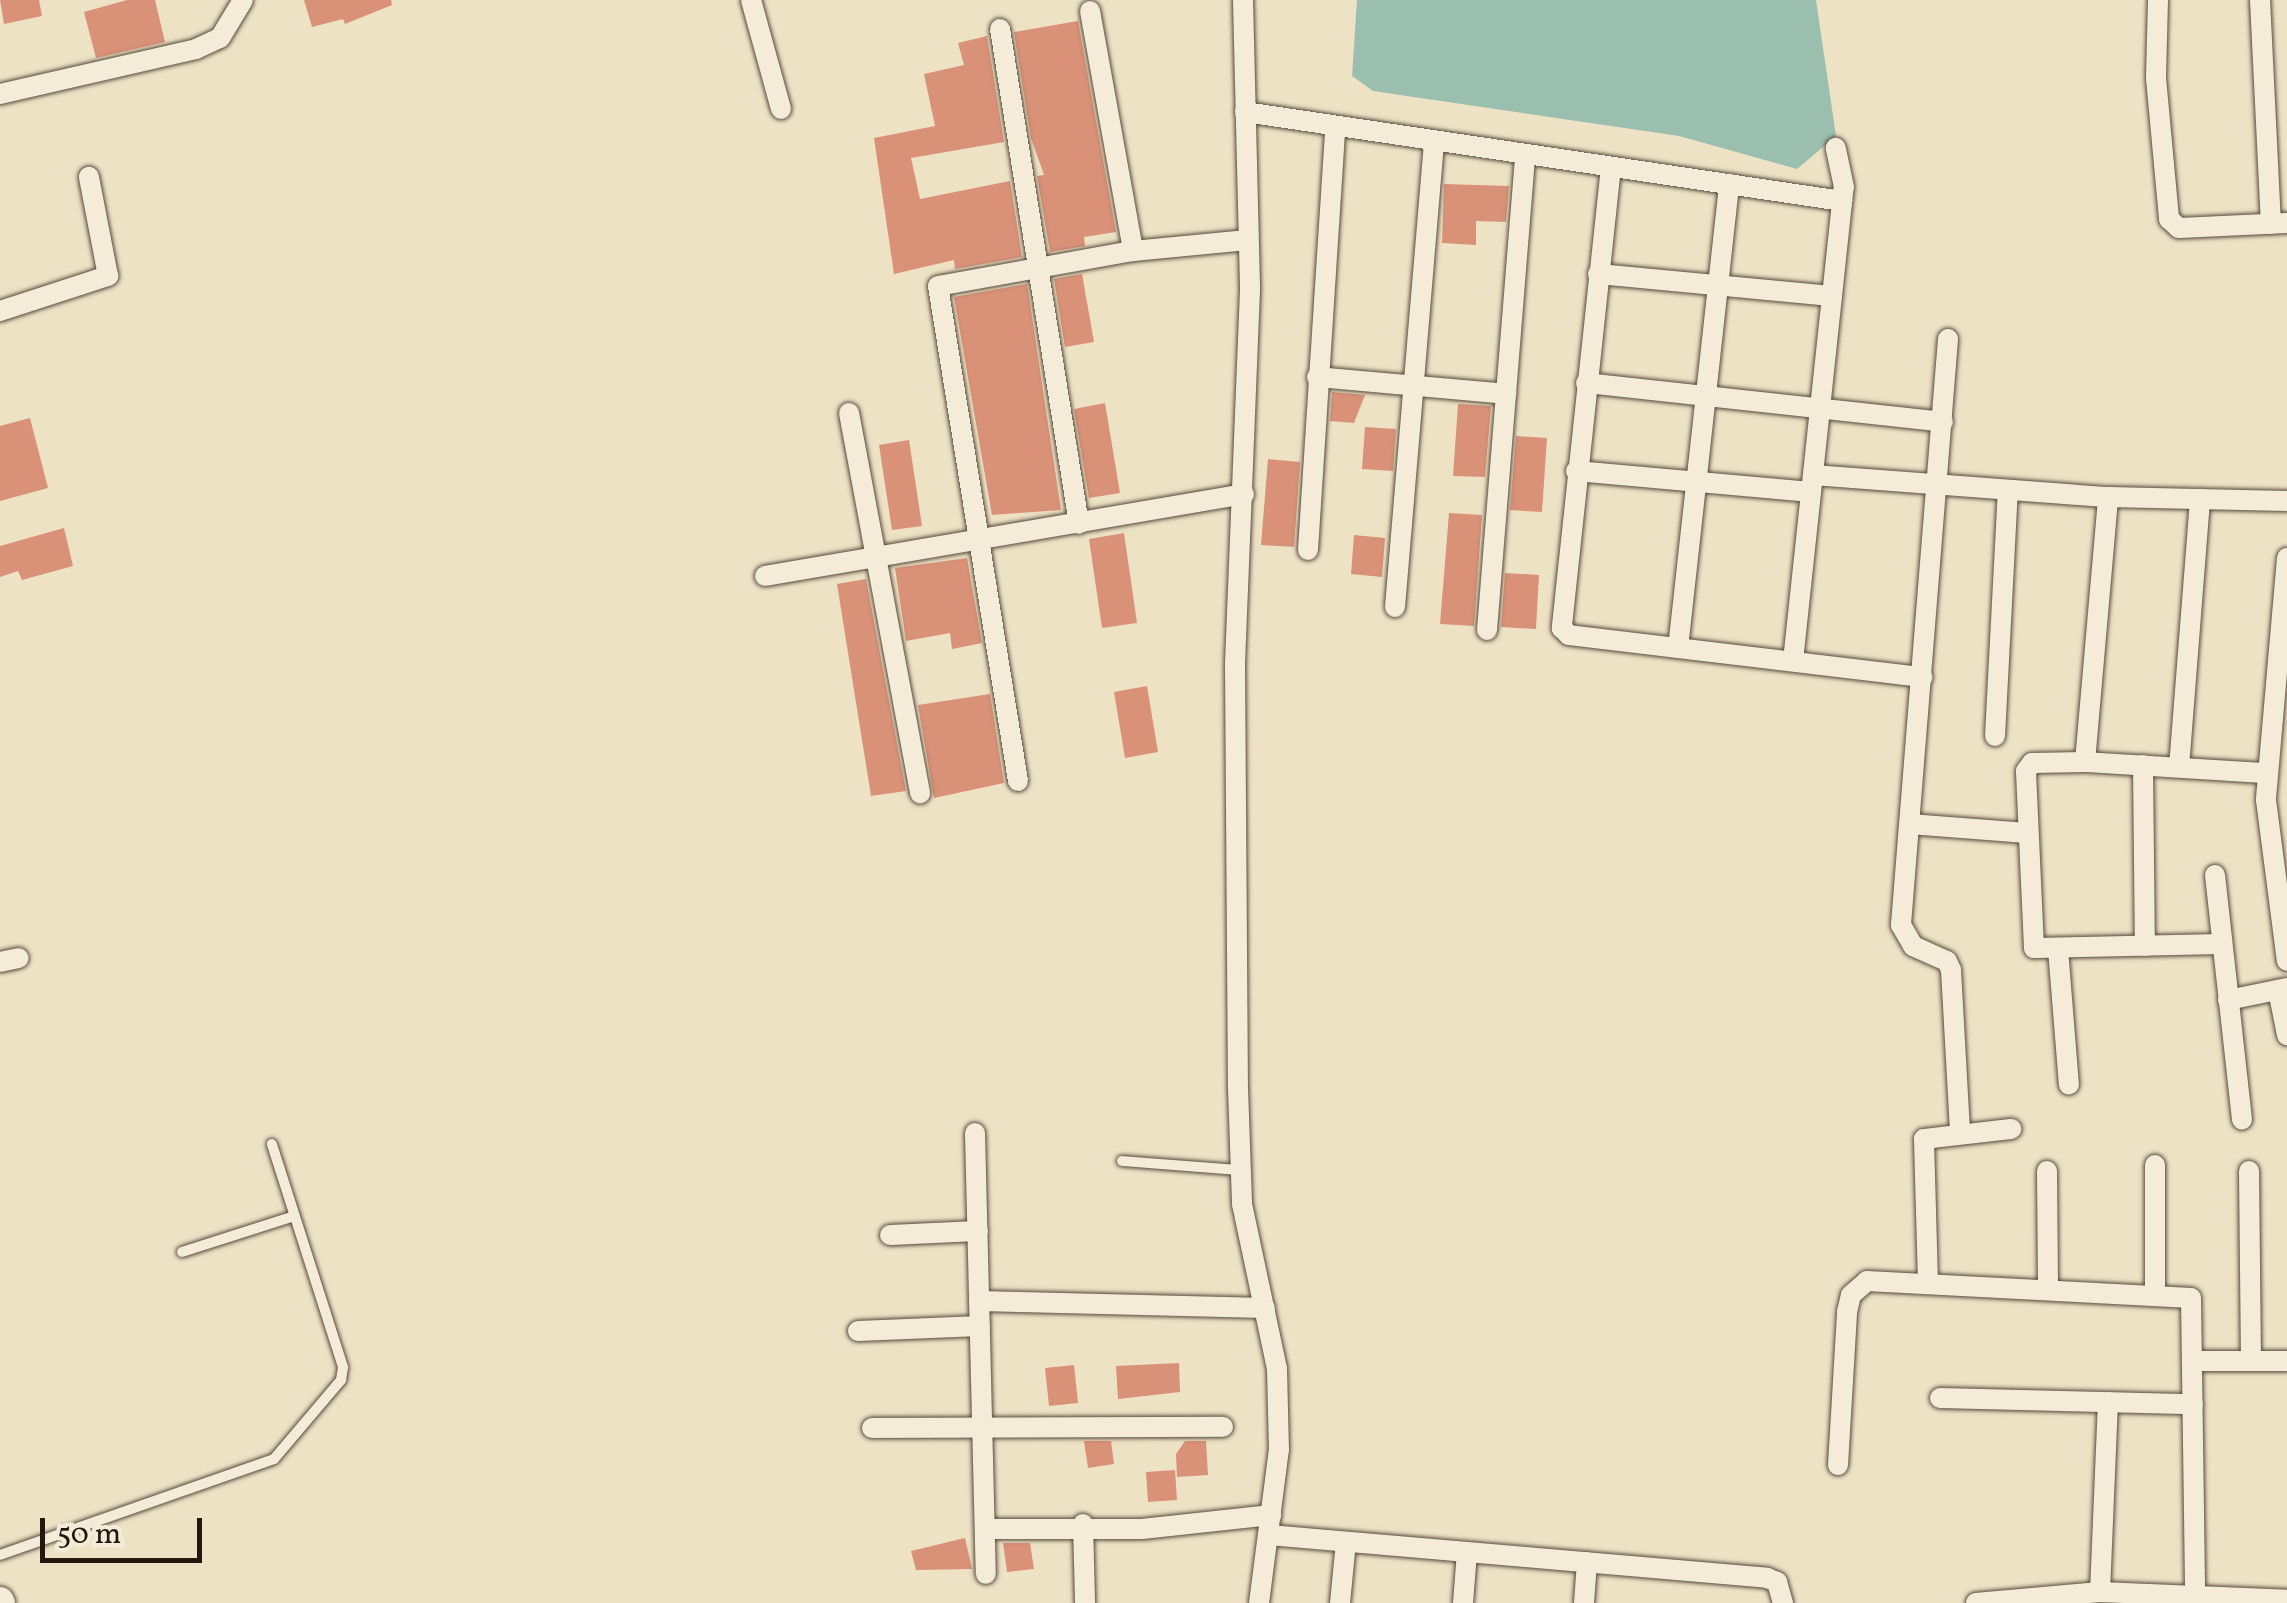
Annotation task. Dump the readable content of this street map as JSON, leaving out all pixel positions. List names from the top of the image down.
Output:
{
  "scale_bar": "50 m"
}
